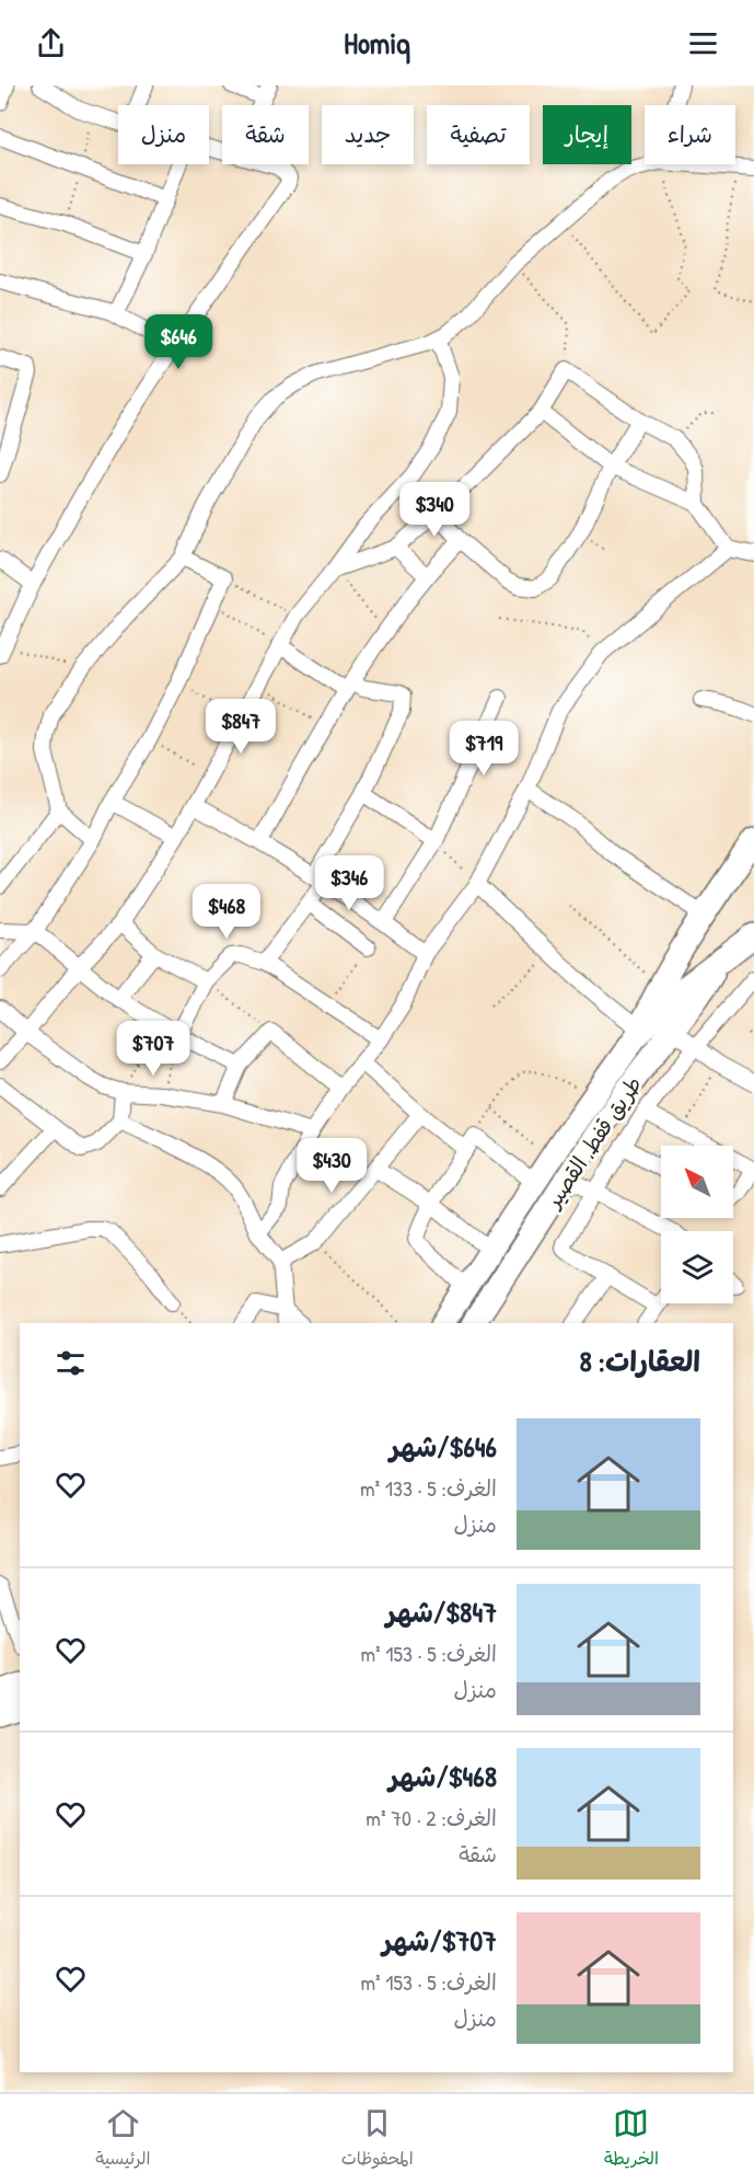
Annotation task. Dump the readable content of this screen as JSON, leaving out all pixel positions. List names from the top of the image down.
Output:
{
  "streets": {
    "main road": ["طريق قفط, القصير"]
  },
  "north": "top left",
  "page": {
    "header": "Homiq",
    "chip": [
      "شراء",
      "إيجار",
      "تصفية",
      "جديد",
      "شقة",
      "منزل"
    ],
    "price": [
      "$646",
      "$340",
      "$847",
      "$719",
      "$346",
      "$468",
      "$707",
      "$430"
    ],
    "heading": "العقارات: 8",
    "list": [
      {
        "name": "$646/شهر",
        "note": "الغرف: 5 · 133 m² · منزل"
      },
      {
        "name": "$847/شهر",
        "note": "الغرف: 5 · 153 m² · منزل"
      },
      {
        "name": "$468/شهر",
        "note": "الغرف: 2 · 70 m² · شقة"
      },
      {
        "name": "$707/شهر",
        "note": "الغرف: 5 · 153 m² · منزل"
      }
    ],
    "tabs": ["الخريطة", "المحفوظات", "الرئيسية"]
  }
}
